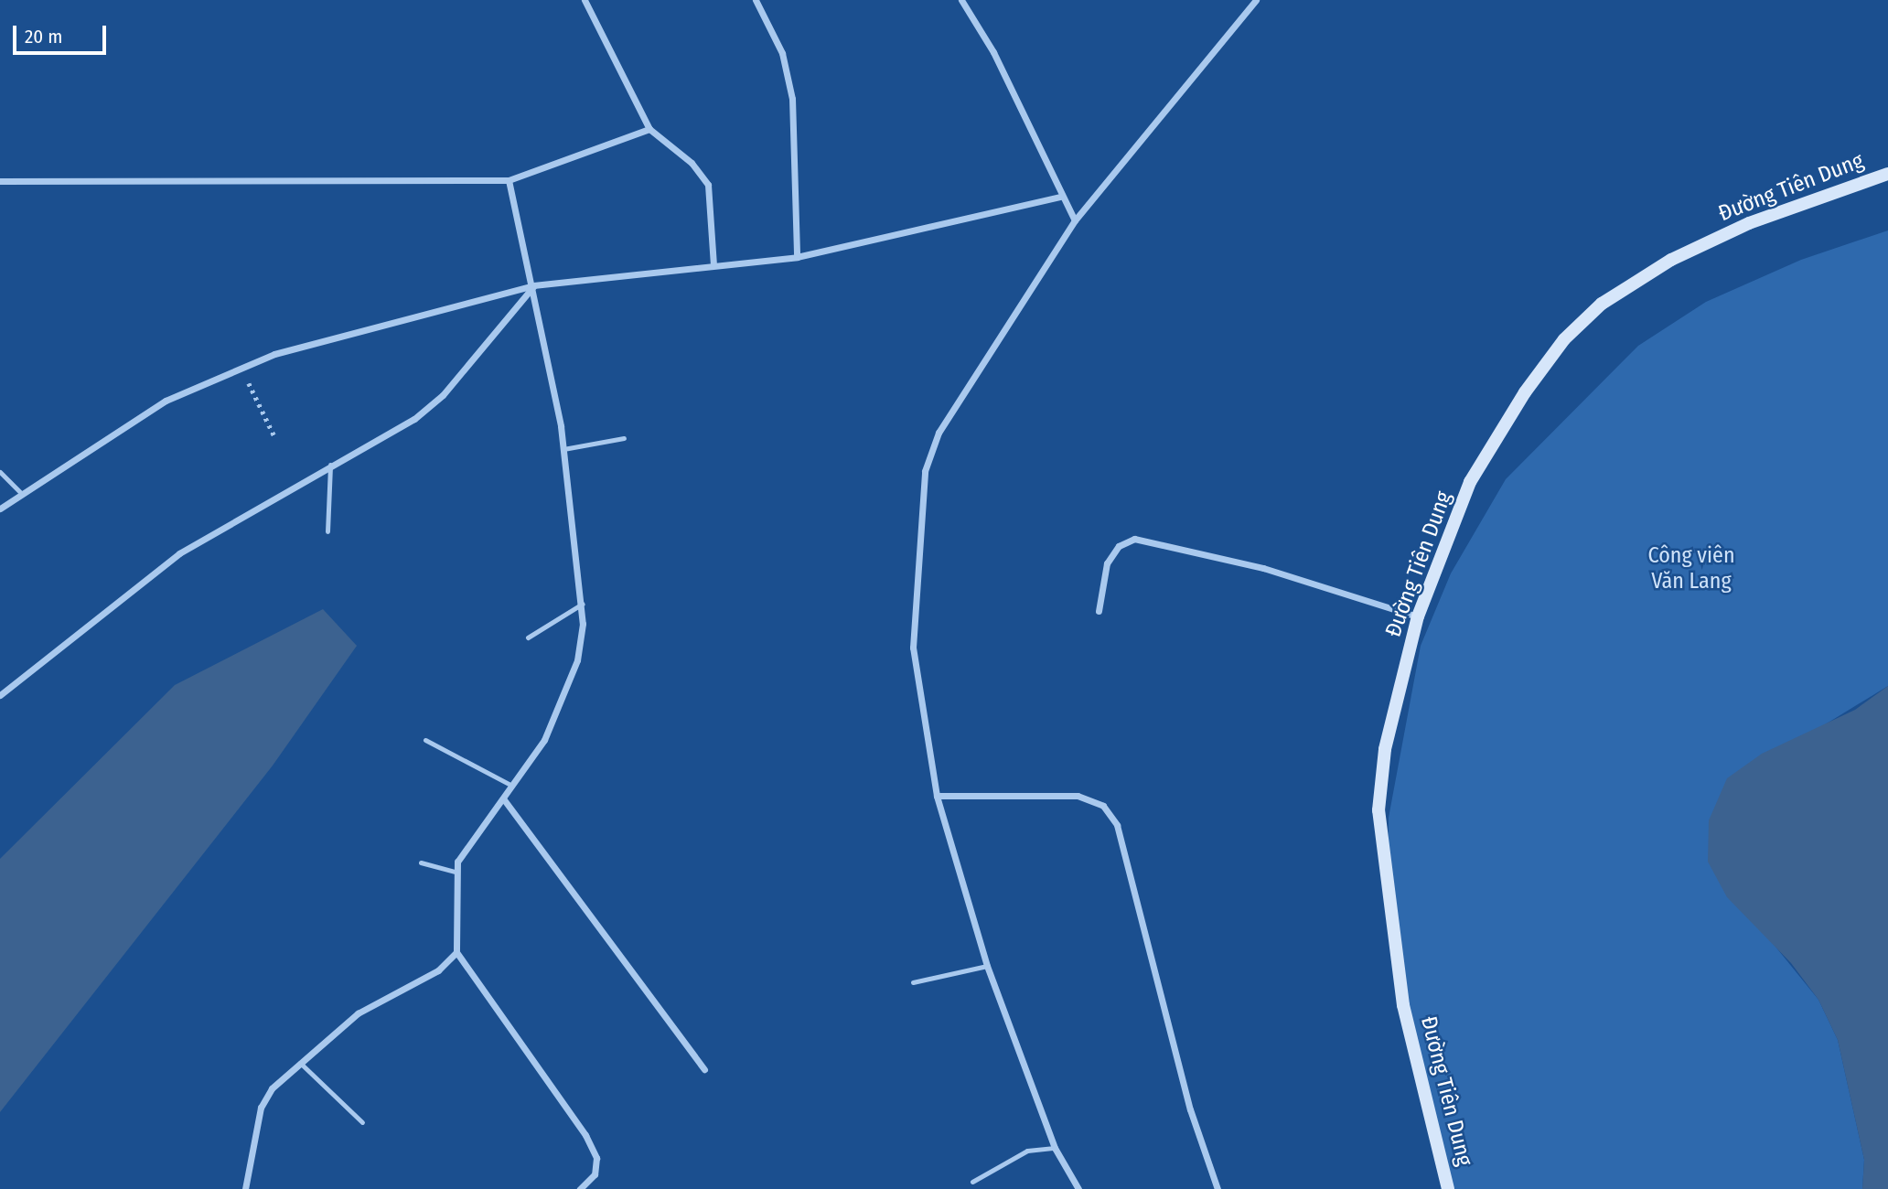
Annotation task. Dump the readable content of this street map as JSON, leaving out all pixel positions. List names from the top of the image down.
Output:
{
  "streets": {
    "street": ["Đường Tiên Dung"]
  },
  "parks": ["Công viên Văn Lang"],
  "scale_bar": "20 m"
}
